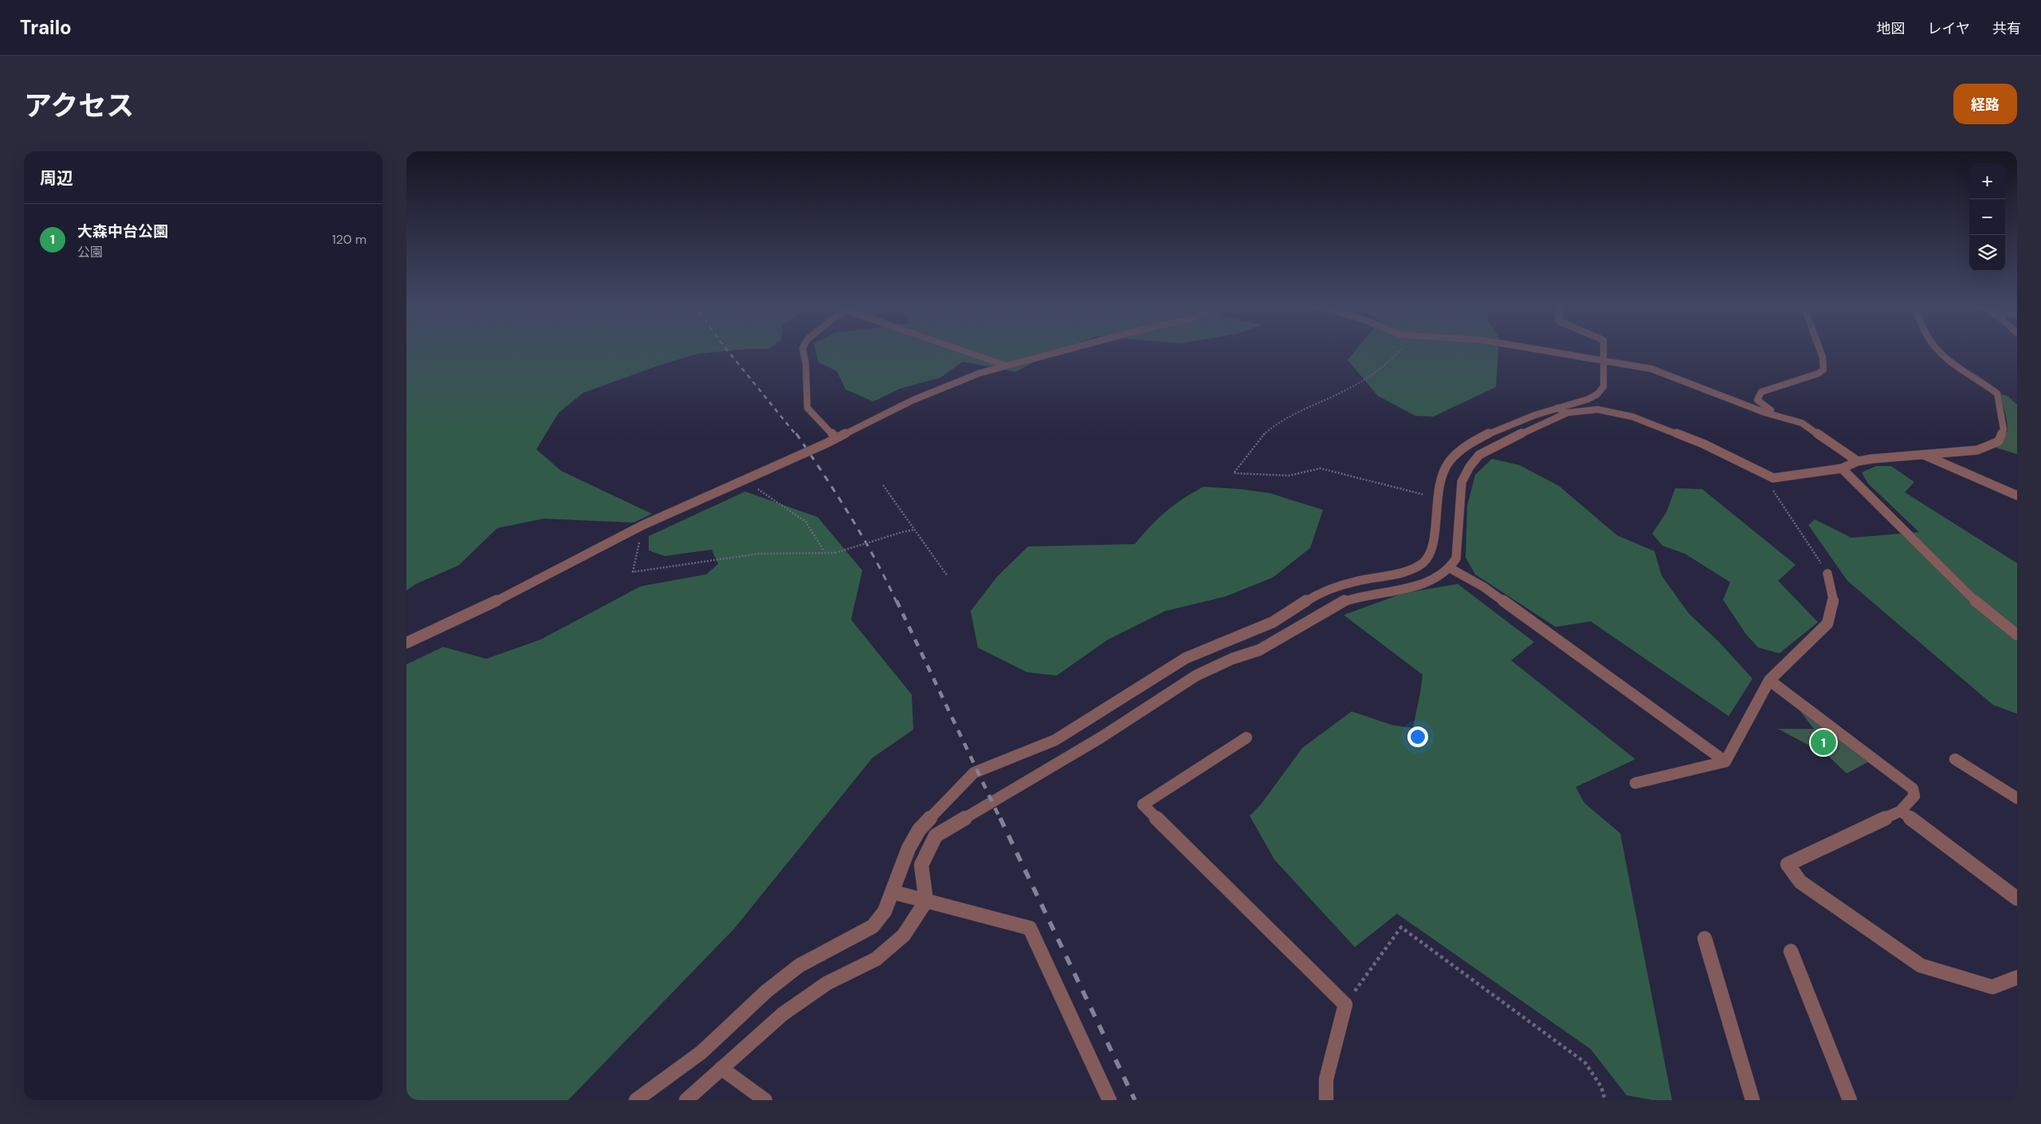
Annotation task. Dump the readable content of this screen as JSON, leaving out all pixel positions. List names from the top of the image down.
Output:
{
  "page": {
    "header": "Trailo",
    "nav": ["地図", "レイヤ", "共有"],
    "title": "アクセス",
    "buttons": "経路",
    "heading": "周辺",
    "map_buttons": ["+", "−"],
    "list": [
      {
        "mark": "1",
        "name": "大森中台公園",
        "note": "公園",
        "value": "120 m"
      }
    ],
    "pins": "1"
  }
}
